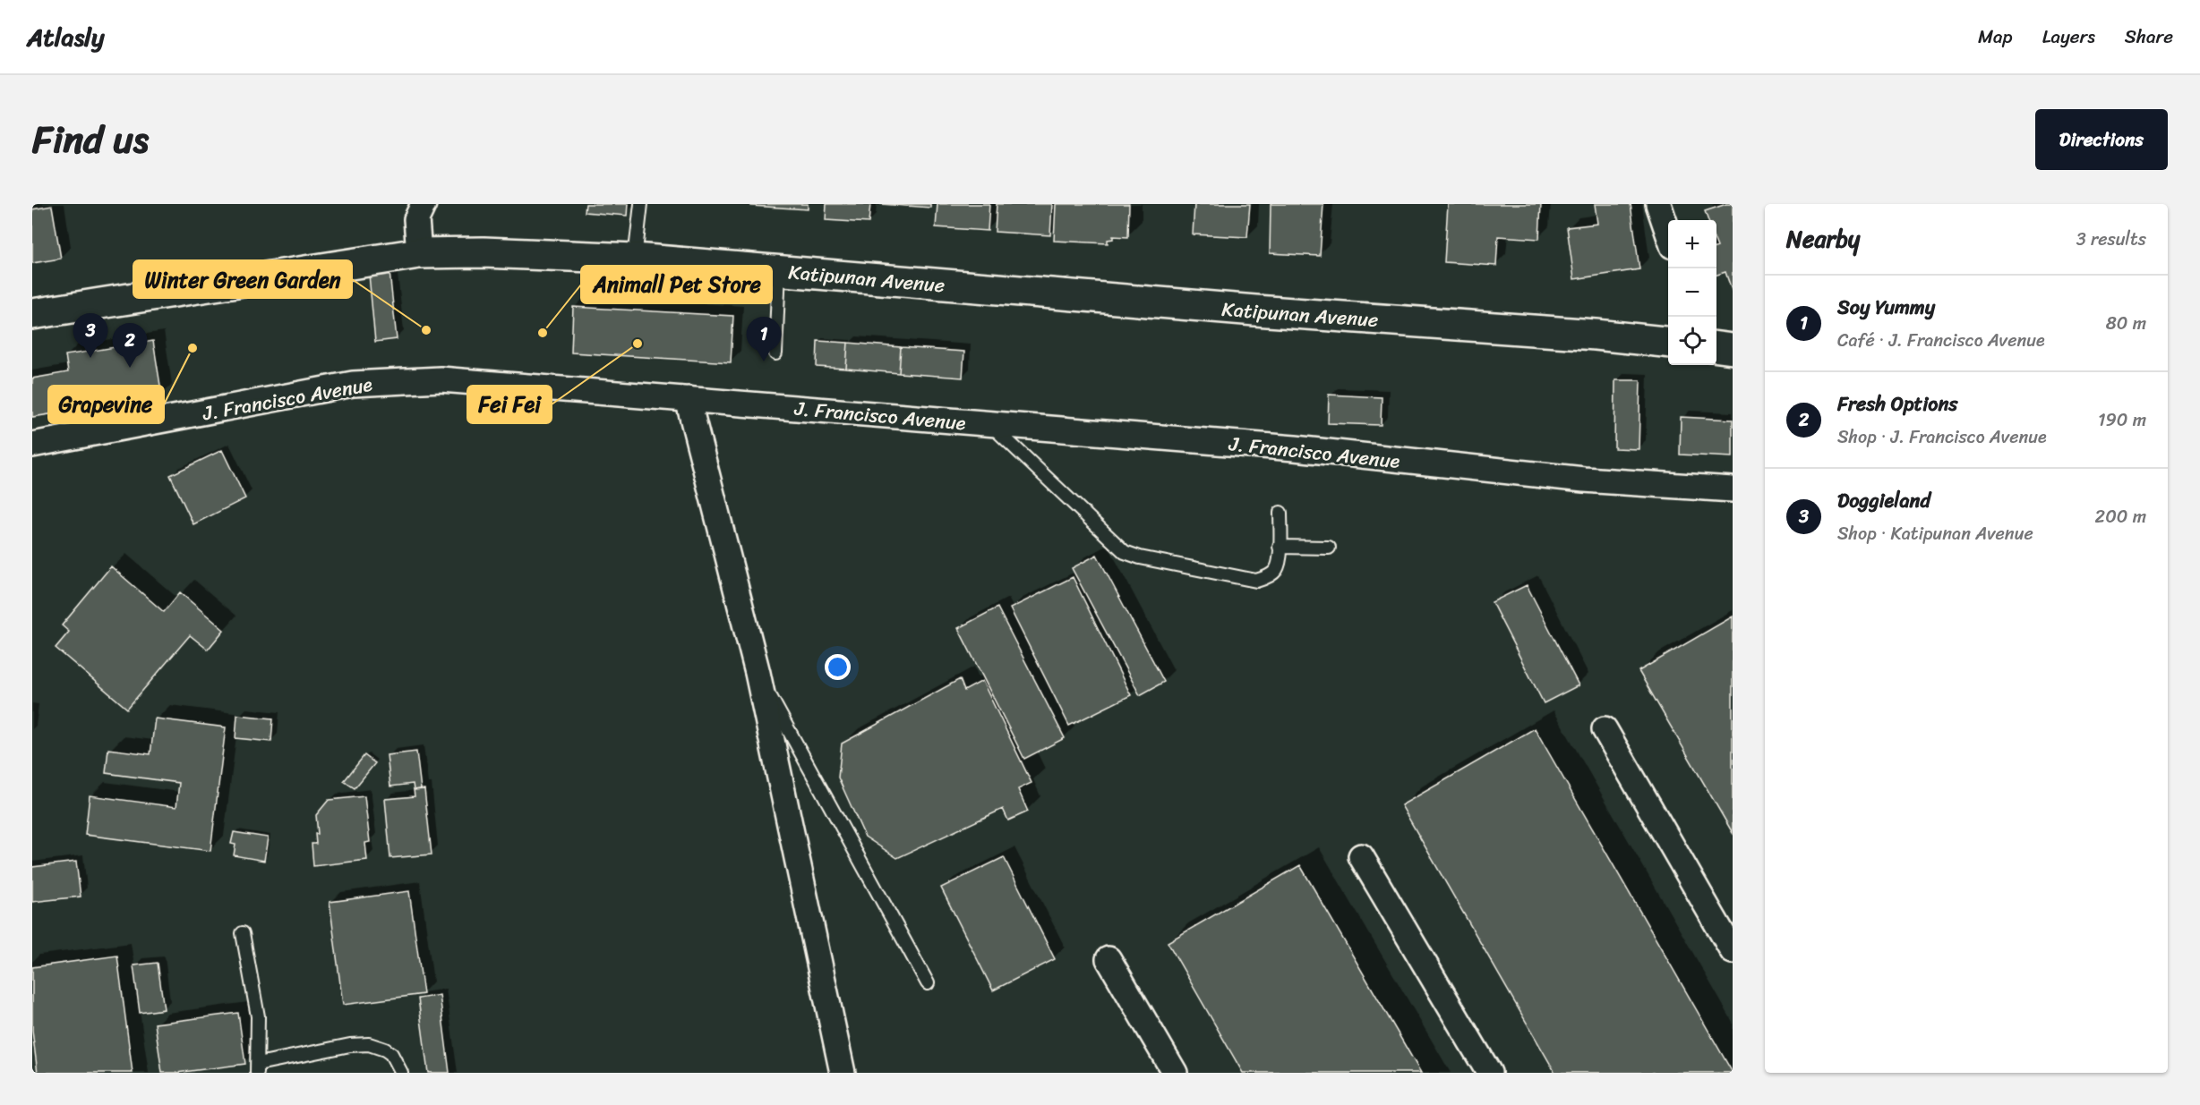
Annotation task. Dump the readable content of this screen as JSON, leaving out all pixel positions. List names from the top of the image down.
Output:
{
  "streets": {
    "street": ["Katipunan Avenue", "J. Francisco Avenue"]
  },
  "places": [
    "Winter Green Garden",
    "Animall Pet Store",
    "Fei Fei",
    "Grapevine"
  ],
  "page": {
    "header": "Atlasly",
    "nav": ["Map", "Layers", "Share"],
    "title": "Find us",
    "buttons": "Directions",
    "heading": ["Nearby", "3 results"],
    "map_buttons": ["+", "−"],
    "list": [
      {
        "mark": "1",
        "name": "Soy Yummy",
        "note": "Café · J. Francisco Avenue",
        "value": "80 m"
      },
      {
        "mark": "2",
        "name": "Fresh Options",
        "note": "Shop · J. Francisco Avenue",
        "value": "190 m"
      },
      {
        "mark": "3",
        "name": "Doggieland",
        "note": "Shop · Katipunan Avenue",
        "value": "200 m"
      }
    ],
    "pins": ["3", "1", "2"]
  }
}
